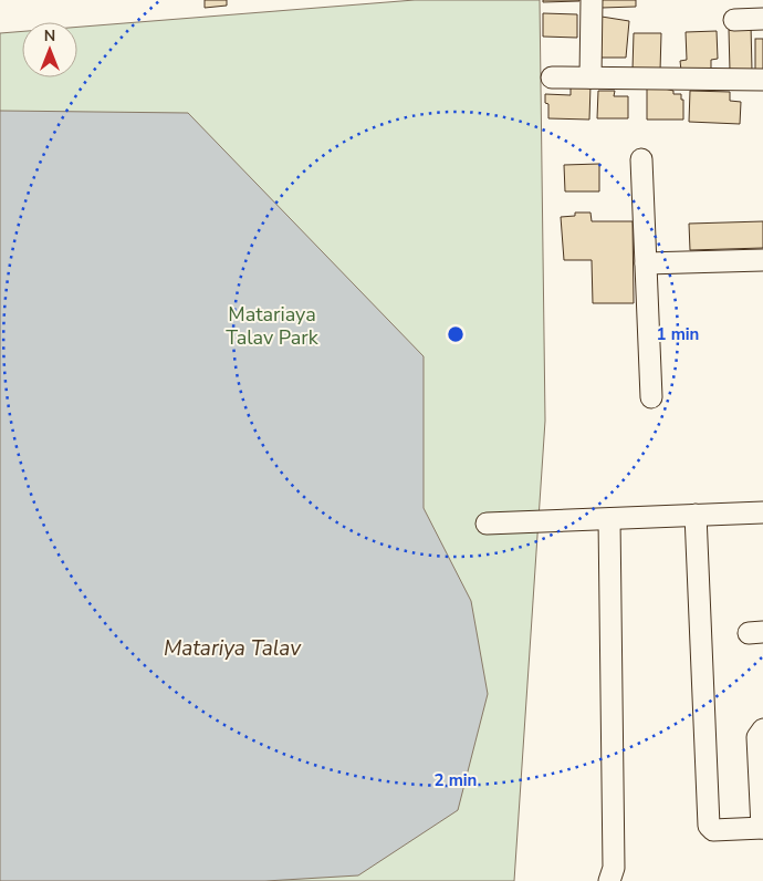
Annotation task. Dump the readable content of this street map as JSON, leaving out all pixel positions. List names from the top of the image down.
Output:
{
  "water": ["Matariya Talav"],
  "parks": ["Matariaya Talav Park"],
  "north": "top",
  "rings": ["1 min", "2 min"]
}
